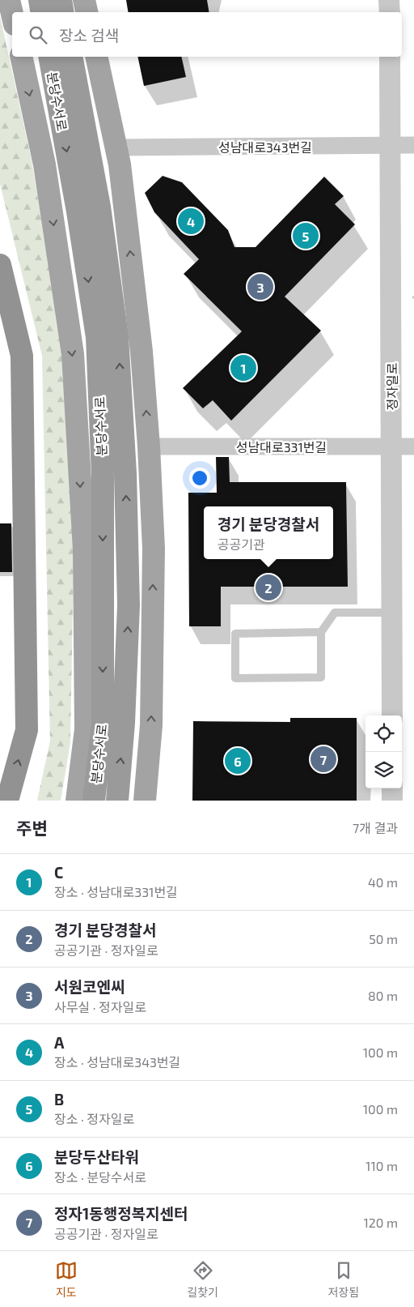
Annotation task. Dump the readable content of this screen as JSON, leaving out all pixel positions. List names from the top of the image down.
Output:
{
  "streets": {
    "highway": ["분당수서로"],
    "street": ["성남대로343번길", "정자일로", "성남대로331번길"]
  },
  "crossings": [
    ["성남대로343번길", "정자일로"],
    ["정자일로", "성남대로331번길"]
  ],
  "page": {
    "search": "장소 검색",
    "pins": [
      "4",
      "5",
      "3",
      "1",
      "2",
      "7",
      "6"
    ],
    "popup": ["경기 분당경찰서", "공공기관"],
    "heading": ["주변", "7개 결과"],
    "list": [
      {
        "mark": "1",
        "name": "C",
        "note": "장소 · 성남대로331번길",
        "value": "40 m"
      },
      {
        "mark": "2",
        "name": "경기 분당경찰서",
        "note": "공공기관 · 정자일로",
        "value": "50 m"
      },
      {
        "mark": "3",
        "name": "서원코엔씨",
        "note": "사무실 · 정자일로",
        "value": "80 m"
      },
      {
        "mark": "4",
        "name": "A",
        "note": "장소 · 성남대로343번길",
        "value": "100 m"
      },
      {
        "mark": "5",
        "name": "B",
        "note": "장소 · 정자일로",
        "value": "100 m"
      },
      {
        "mark": "6",
        "name": "분당두산타워",
        "note": "장소 · 분당수서로",
        "value": "110 m"
      },
      {
        "mark": "7",
        "name": "정자1동행정복지센터",
        "note": "공공기관 · 정자일로",
        "value": "120 m"
      }
    ],
    "nav": ["지도", "길찾기", "저장됨"]
  }
}
